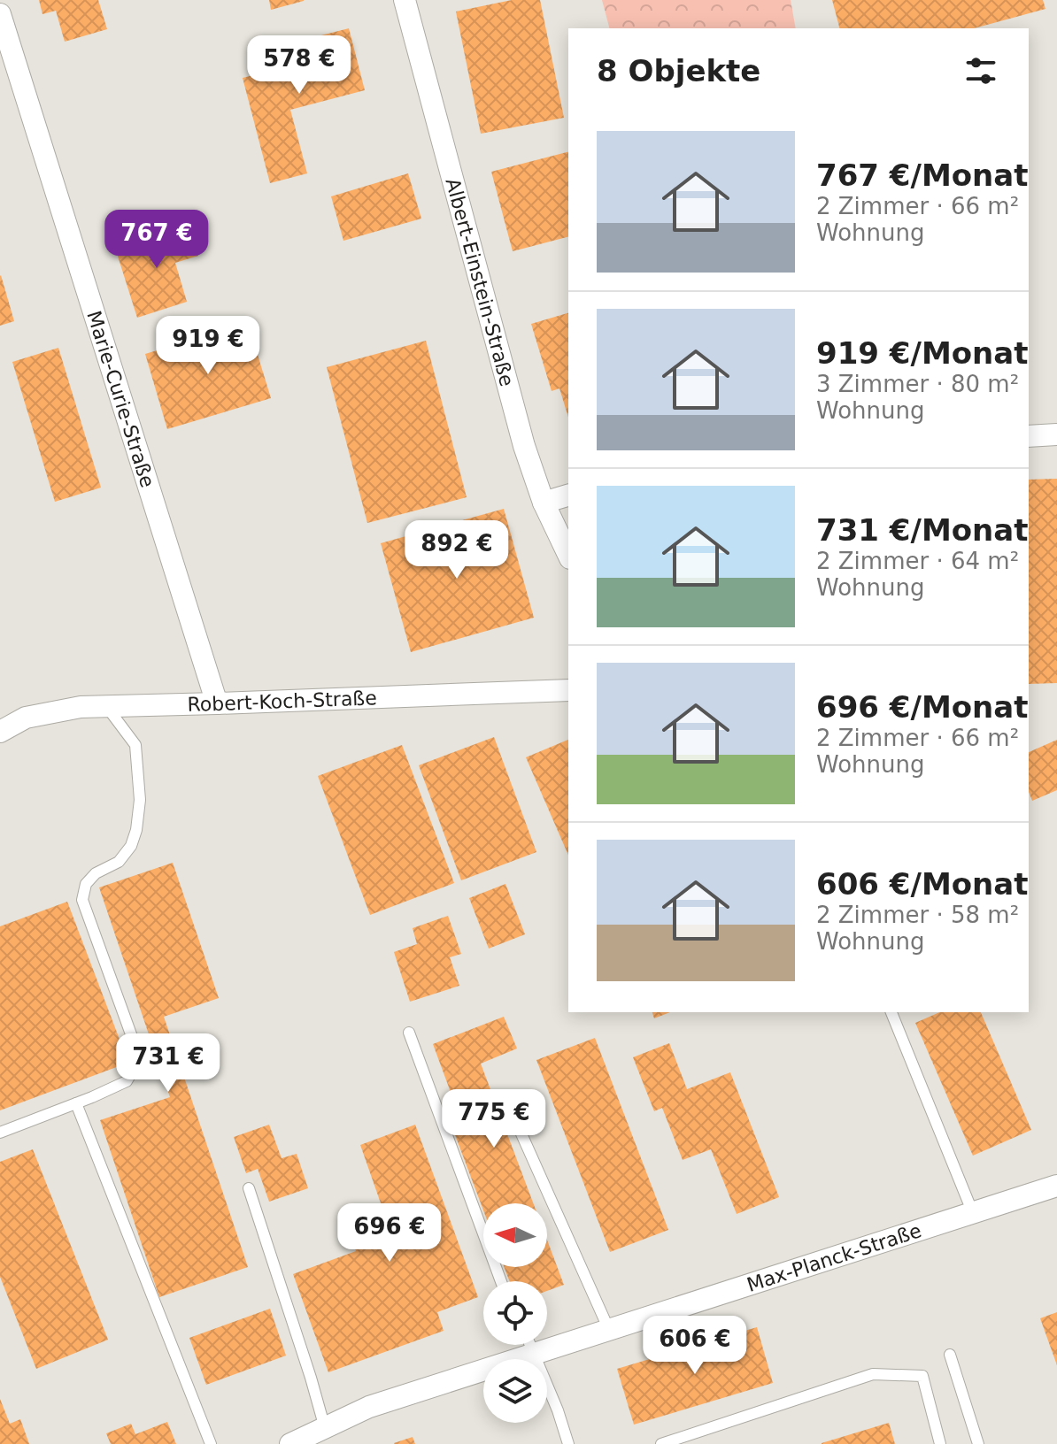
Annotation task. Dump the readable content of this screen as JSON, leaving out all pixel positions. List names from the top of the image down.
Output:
{
  "streets": {
    "street": [
      "Albert-Einstein-Straße",
      "Marie-Curie-Straße",
      "Robert-Koch-Straße",
      "Max-Planck-Straße"
    ]
  },
  "crossings": [
    ["Marie-Curie-Straße", "Robert-Koch-Straße"]
  ],
  "north": "left",
  "page": {
    "heading": "8 Objekte",
    "price": [
      "578 €",
      "767 €",
      "919 €",
      "892 €",
      "731 €",
      "775 €",
      "696 €",
      "606 €"
    ],
    "list": [
      {
        "name": "767 €/Monat",
        "note": "2 Zimmer · 66 m² · Wohnung"
      },
      {
        "name": "919 €/Monat",
        "note": "3 Zimmer · 80 m² · Wohnung"
      },
      {
        "name": "731 €/Monat",
        "note": "2 Zimmer · 64 m² · Wohnung"
      },
      {
        "name": "696 €/Monat",
        "note": "2 Zimmer · 66 m² · Wohnung"
      },
      {
        "name": "606 €/Monat",
        "note": "2 Zimmer · 58 m² · Wohnung"
      }
    ]
  }
}
